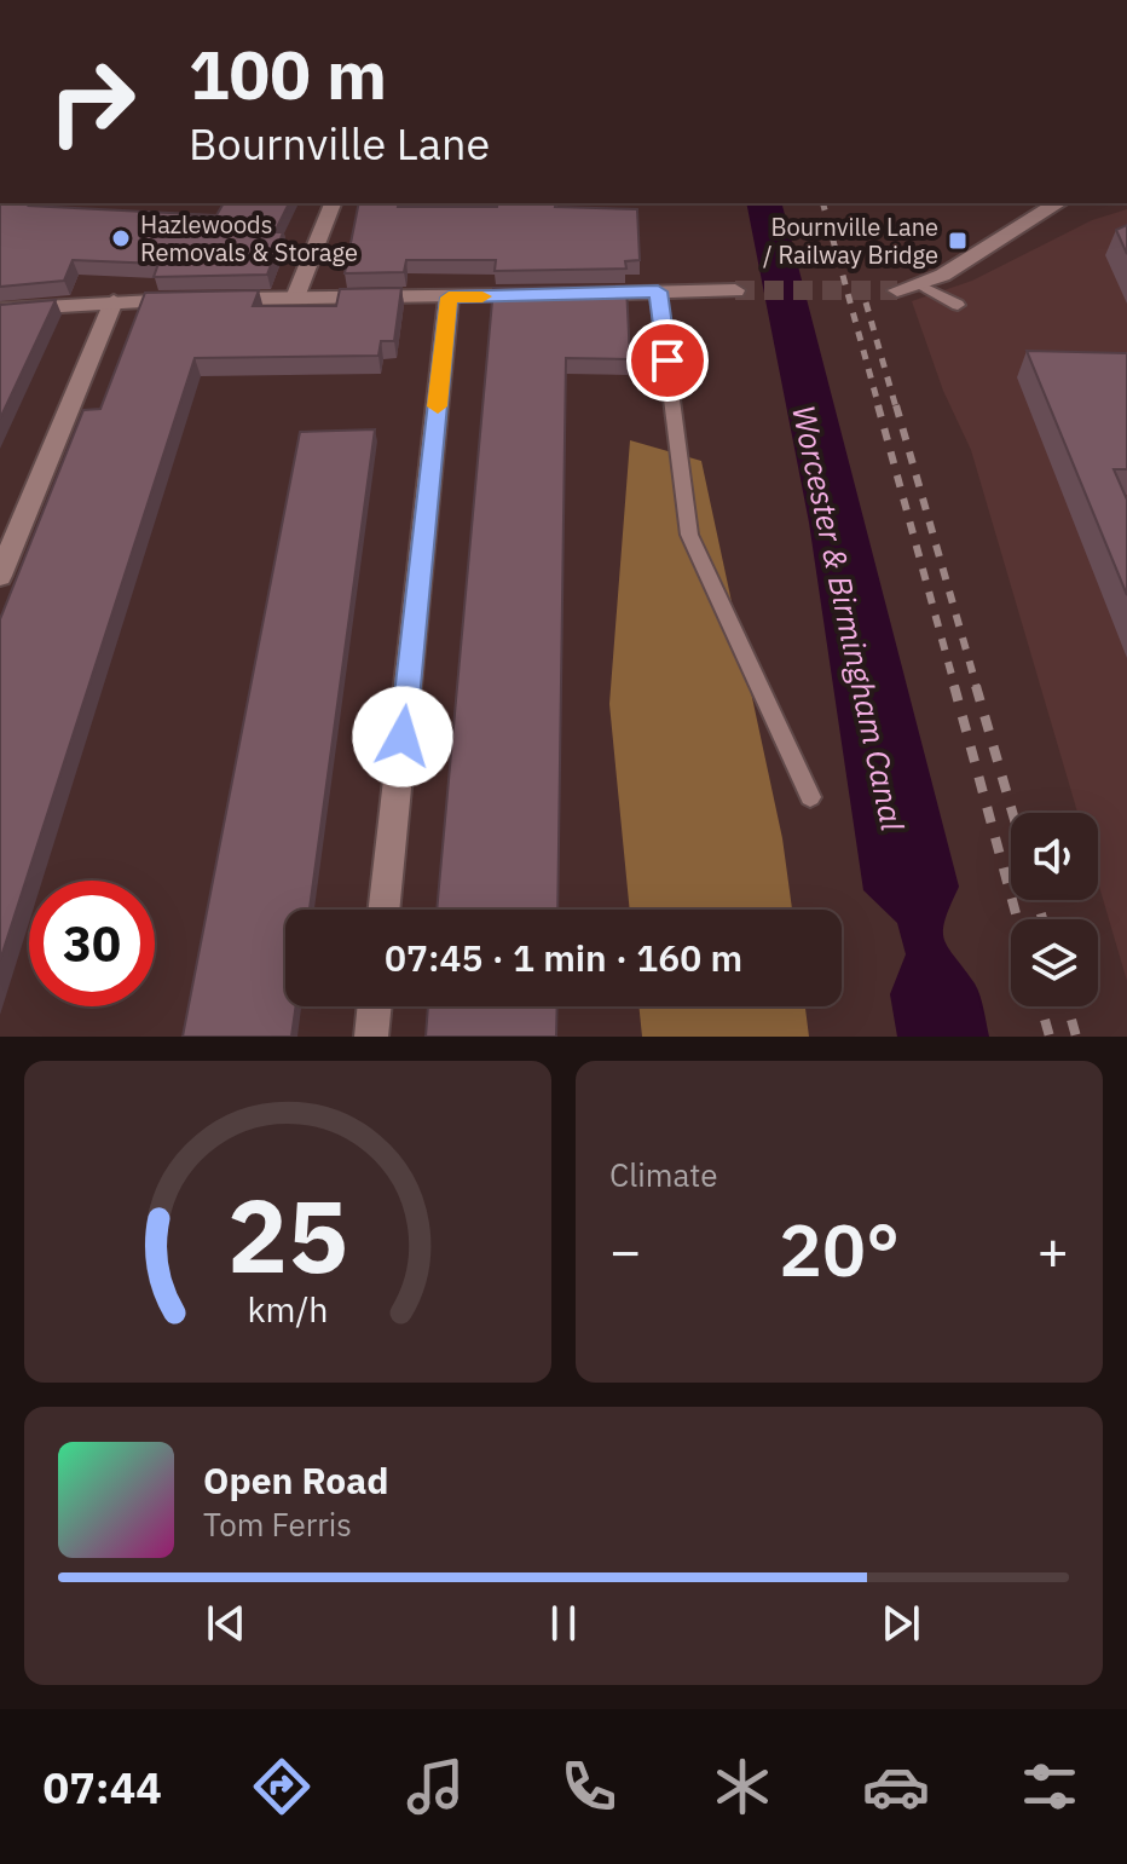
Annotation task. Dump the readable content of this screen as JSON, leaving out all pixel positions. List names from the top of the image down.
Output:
{
  "water": ["Worcester & Birmingham Canal"],
  "places": {
    "other": ["Hazlewoods Removals & Storage"],
    "transit": ["Bournville Lane / Railway Bridge"]
  },
  "page": {
    "turn": ["100 m", "Bournville Lane"],
    "limit": "30",
    "trip": "07:45 · 1 min · 160 m",
    "tile": "Climate",
    "heat": ["−", "20°", "+"],
    "song": ["Open Road", "Tom Ferris"],
    "tabs": "07:44",
    "gauge": ["25", "km/h"]
  }
}
